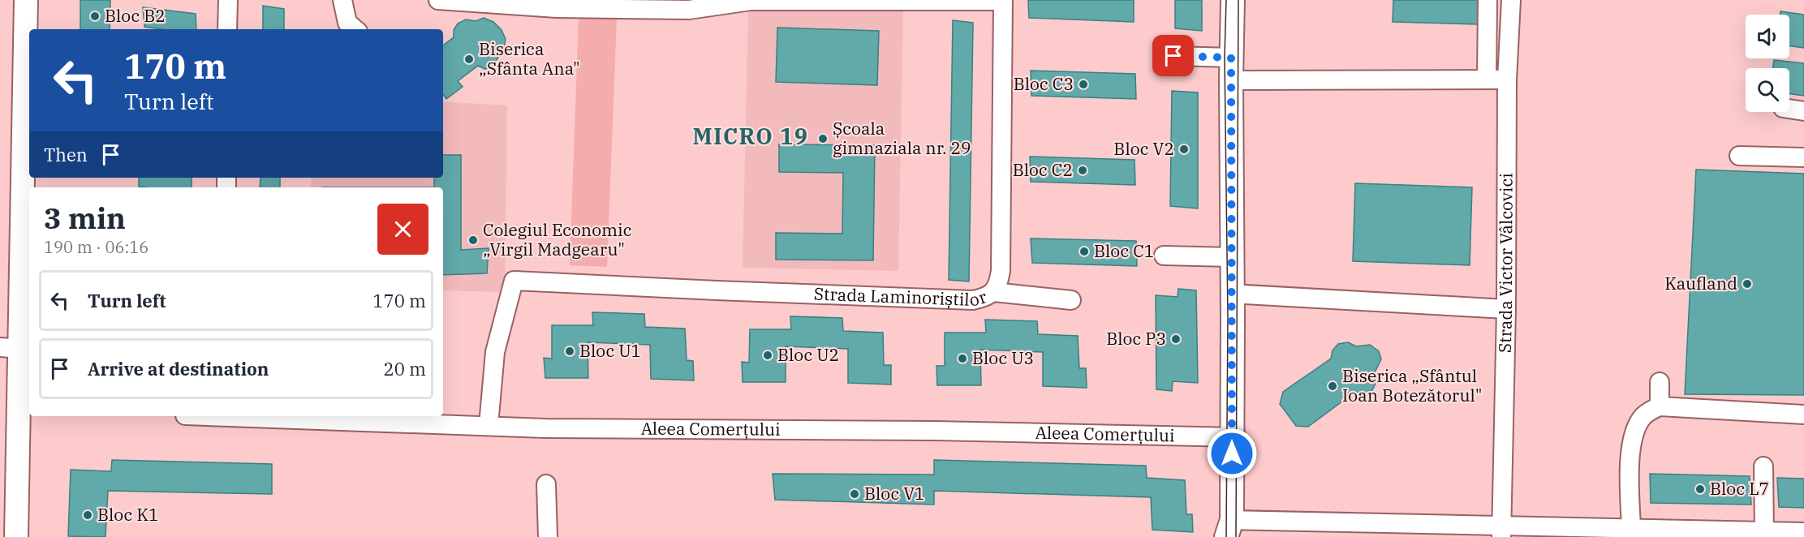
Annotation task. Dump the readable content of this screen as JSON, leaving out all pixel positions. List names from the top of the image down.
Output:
{
  "streets": {
    "street": ["Strada Victor Vâlcovici", "Strada Laminoriștilor", "Aleea Comerțului"]
  },
  "crossings": [
    ["Strada Laminoriștilor", "Aleea Comerțului"]
  ],
  "districts": ["MICRO 19"],
  "places": [
    "Bloc B2",
    "Biserica „Sfânta Ana\"",
    "Bloc C3",
    "Școala gimnaziala nr. 29",
    "Bloc V2",
    "Bloc C2",
    "Colegiul Economic „Virgil Madgearu\"",
    "Bloc C1",
    "Kaufland",
    "Bloc P3",
    "Bloc U1",
    "Bloc U2",
    "Bloc U3",
    "Biserica „Sfântul Ioan Botezătorul\"",
    "Bloc L7",
    "Bloc V1",
    "Bloc K1"
  ],
  "page": {
    "turn": ["170 m", "Turn left"],
    "then": "Then",
    "heading": ["3 min", "190 m · 06:16"],
    "list": [
      {
        "name": "Turn left",
        "value": "170 m"
      },
      {
        "name": "Arrive at destination",
        "value": "20 m"
      }
    ]
  }
}
